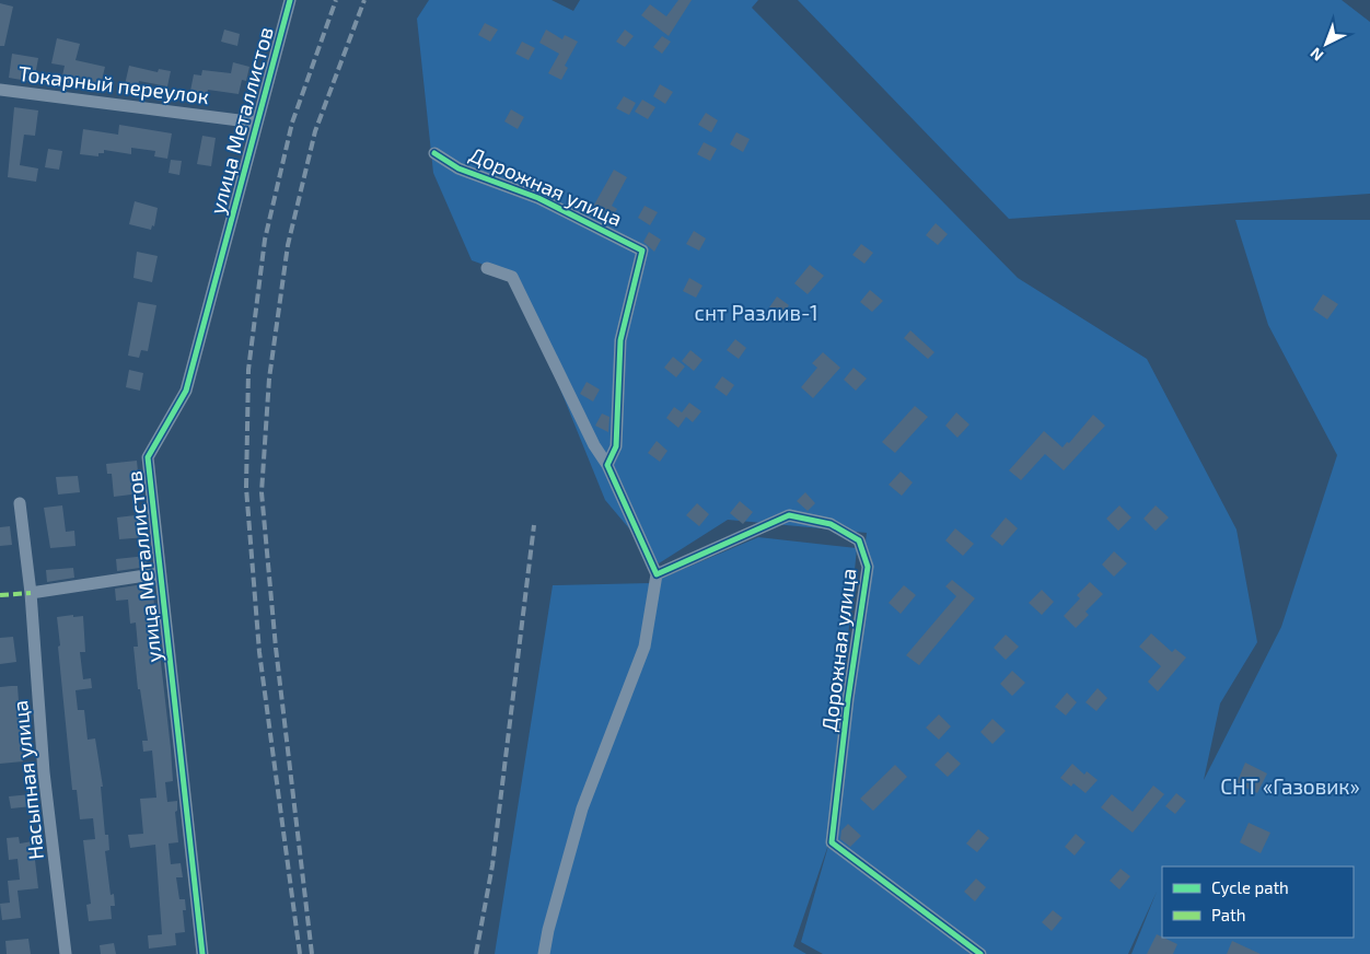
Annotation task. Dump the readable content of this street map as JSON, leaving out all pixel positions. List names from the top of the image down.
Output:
{
  "streets": {
    "street": [
      "Токарный переулок",
      "улица Металлистов",
      "Дорожная улица",
      "Насыпная улица"
    ]
  },
  "crossings": [
    ["Токарный переулок", "улица Металлистов"]
  ],
  "parks": ["снт Разлив-1", "СНТ «Газовик»"],
  "legend": ["Cycle path", "Path"],
  "north": "bottom left"
}
